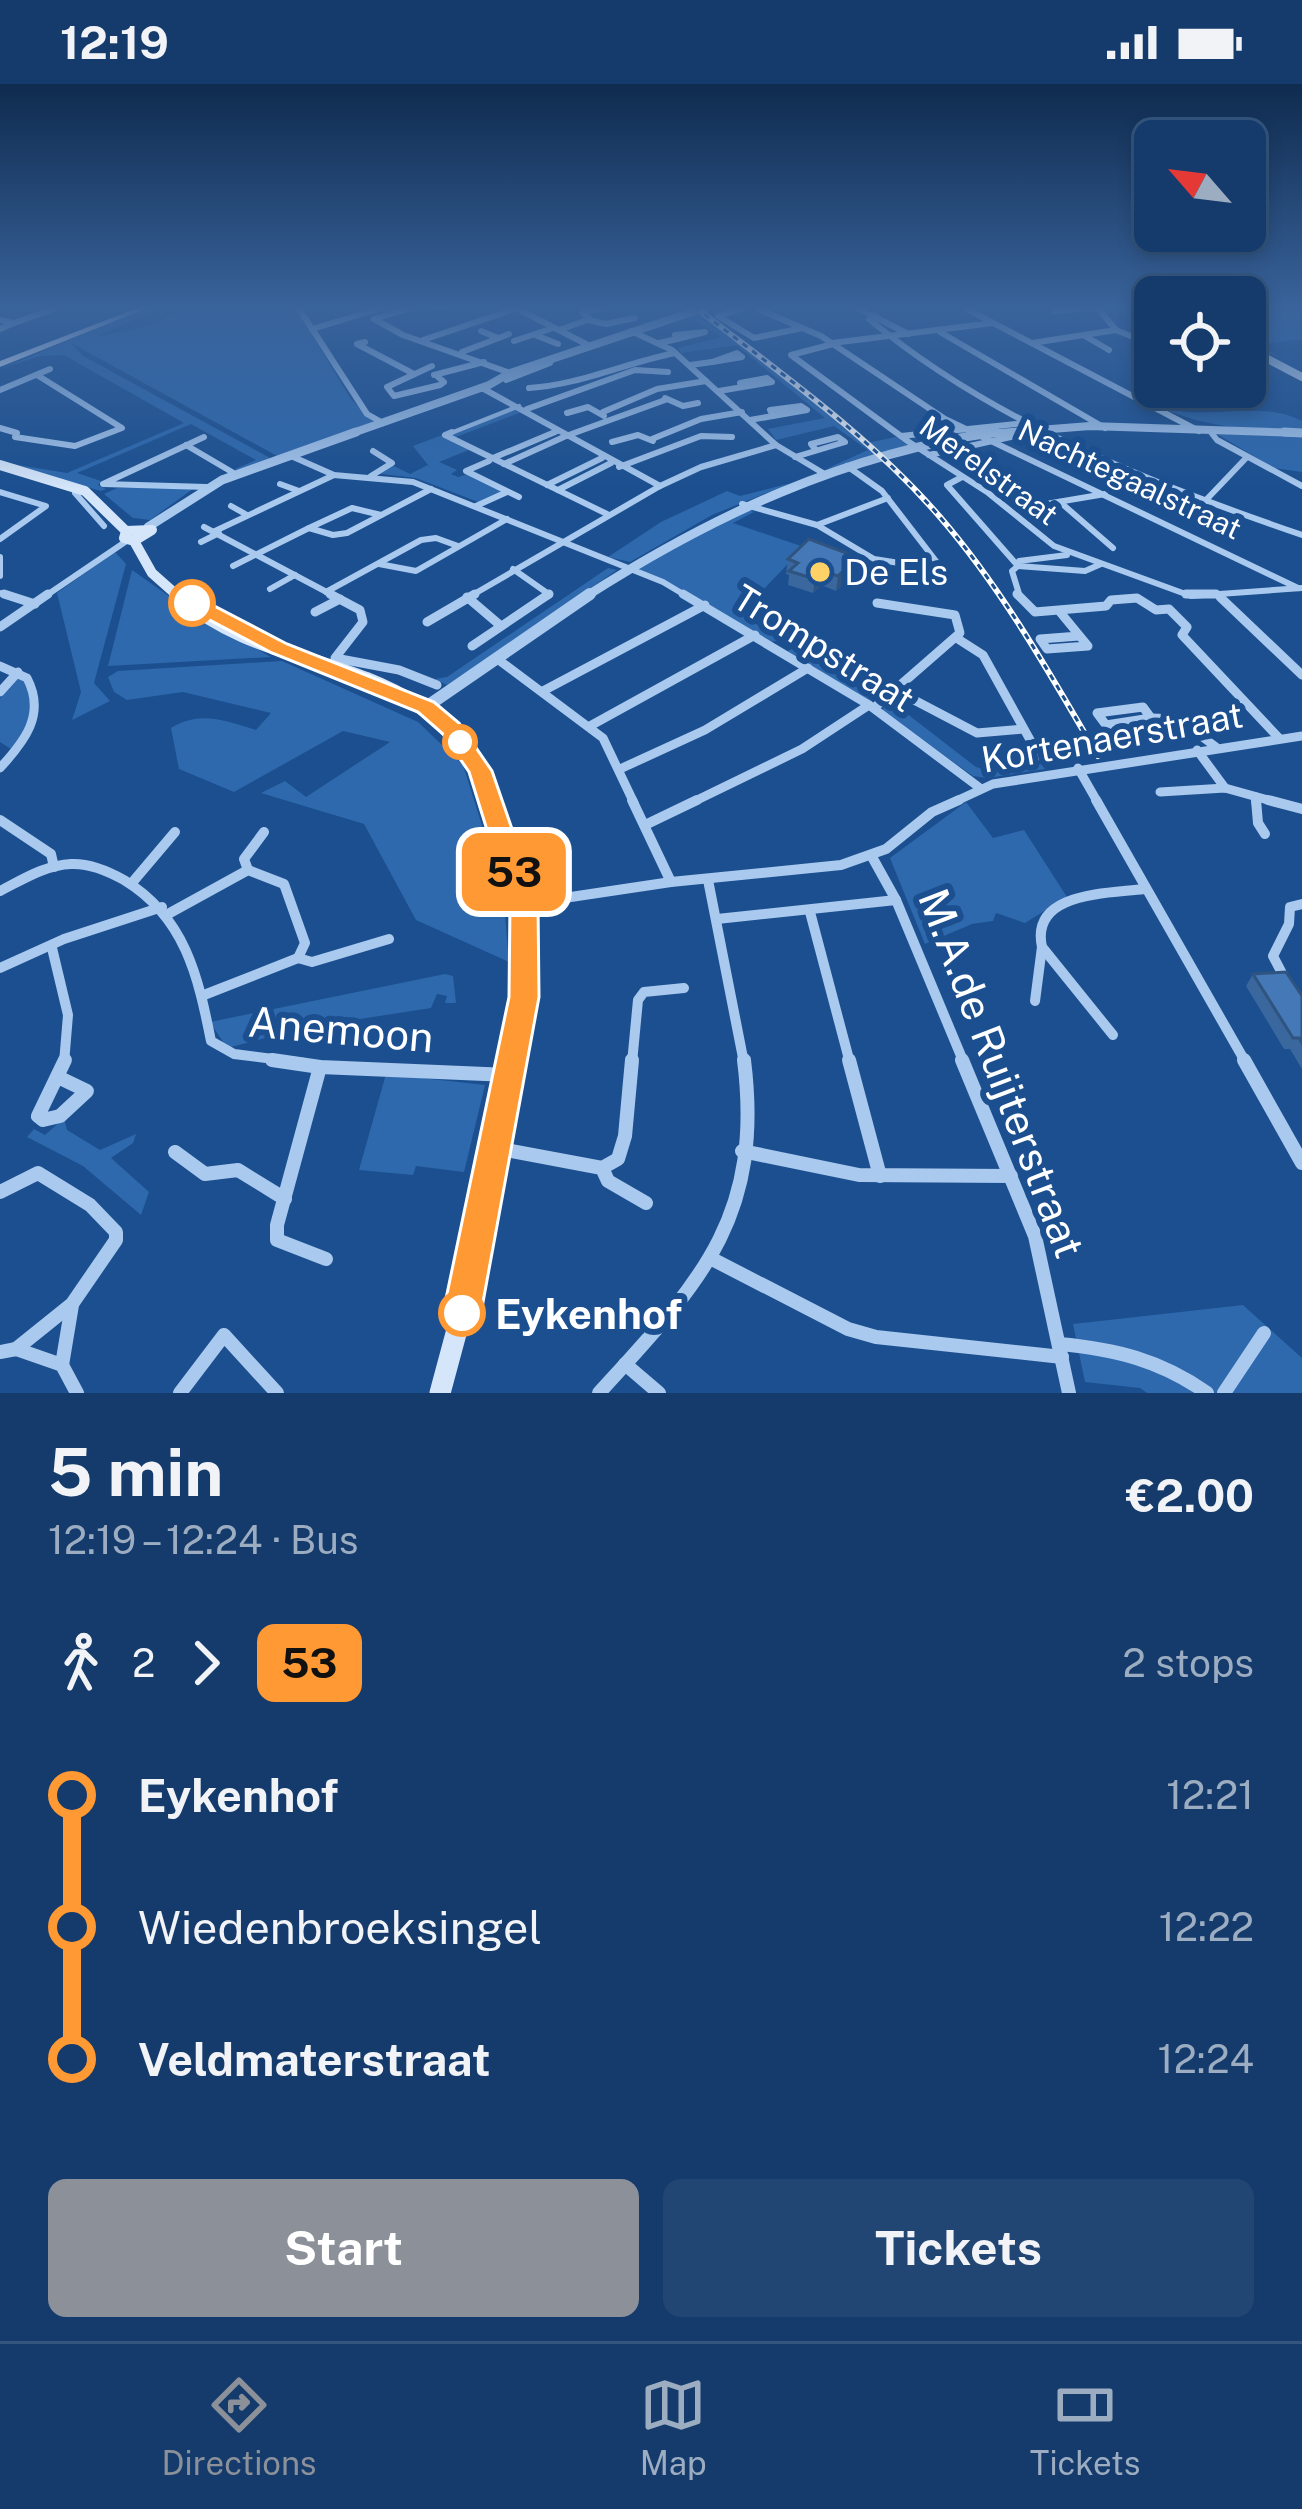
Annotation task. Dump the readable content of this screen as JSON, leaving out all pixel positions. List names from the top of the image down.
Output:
{
  "streets": {
    "street": [
      "Merelstraat",
      "Nachtegaalstraat",
      "Trompstraat",
      "Kortenaerstraat",
      "Anemoon",
      "M.A.de Ruijterstraat"
    ]
  },
  "crossings": [
    ["Merelstraat", "Nachtegaalstraat"],
    ["Trompstraat", "Kortenaerstraat"],
    ["Kortenaerstraat", "M.A.de Ruijterstraat"]
  ],
  "places": ["De Els", "Eykenhof"],
  "lines": ["bus line 53"],
  "north": "top left",
  "page": {
    "status": "12:19",
    "on_map": "53",
    "heading": ["5 min", "12:19 – 12:24 · Bus", "€2.00"],
    "legs": ["2", "53", "2 stops"],
    "list": [
      {
        "name": "Eykenhof",
        "value": "12:21"
      },
      {
        "name": "Wiedenbroeksingel",
        "value": "12:22"
      },
      {
        "name": "Veldmaterstraat",
        "value": "12:24"
      }
    ],
    "buttons": ["Start", "Tickets"],
    "tabs": ["Directions", "Map", "Tickets"]
  }
}
